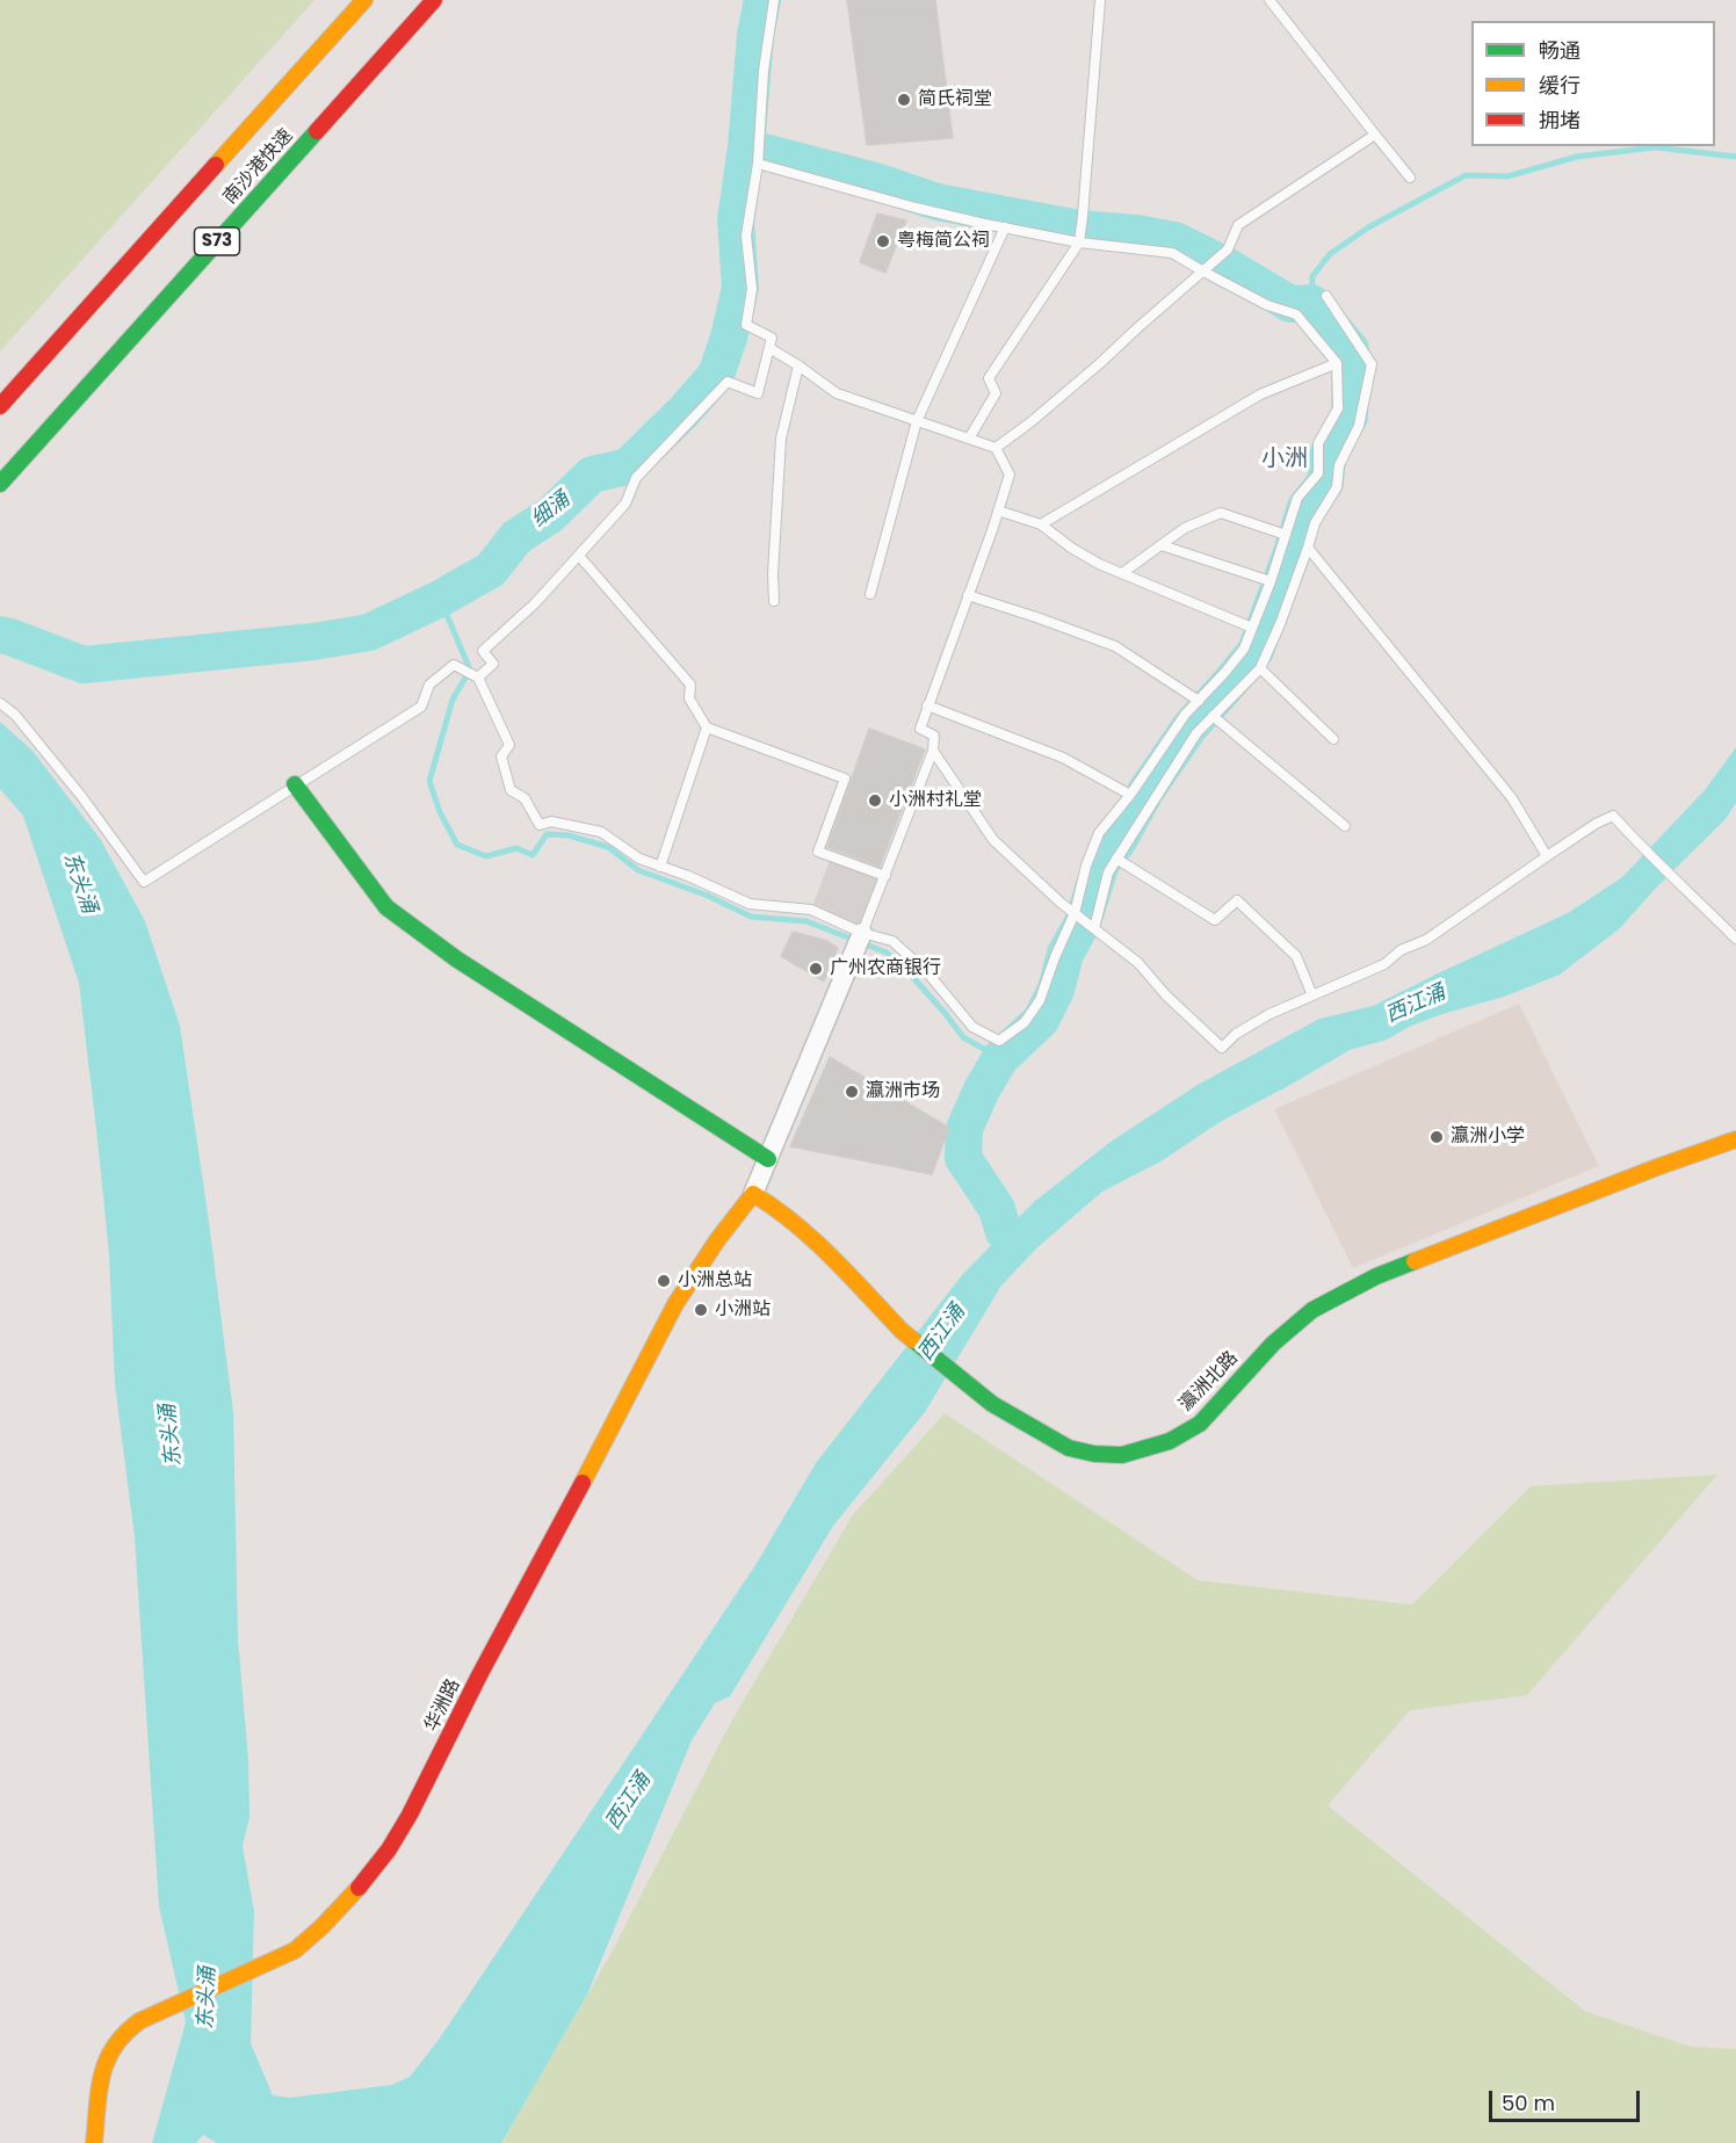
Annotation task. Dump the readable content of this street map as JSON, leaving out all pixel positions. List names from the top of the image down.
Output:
{
  "streets": {
    "main road": [
      "南沙港快速",
      "S73",
      "瀛洲北路",
      "华洲路"
    ]
  },
  "crossings": [
    ["瀛洲北路", "华洲路"]
  ],
  "districts": ["小洲"],
  "water": ["细涌", "东头涌", "西江涌"],
  "places": [
    "简氏祠堂",
    "粤梅简公祠",
    "小洲村礼堂",
    "广州农商银行",
    "瀛洲市场",
    "瀛洲小学",
    "小洲总站",
    "小洲站"
  ],
  "legend": ["畅通", "缓行", "拥堵"],
  "scale_bar": "50 m"
}
